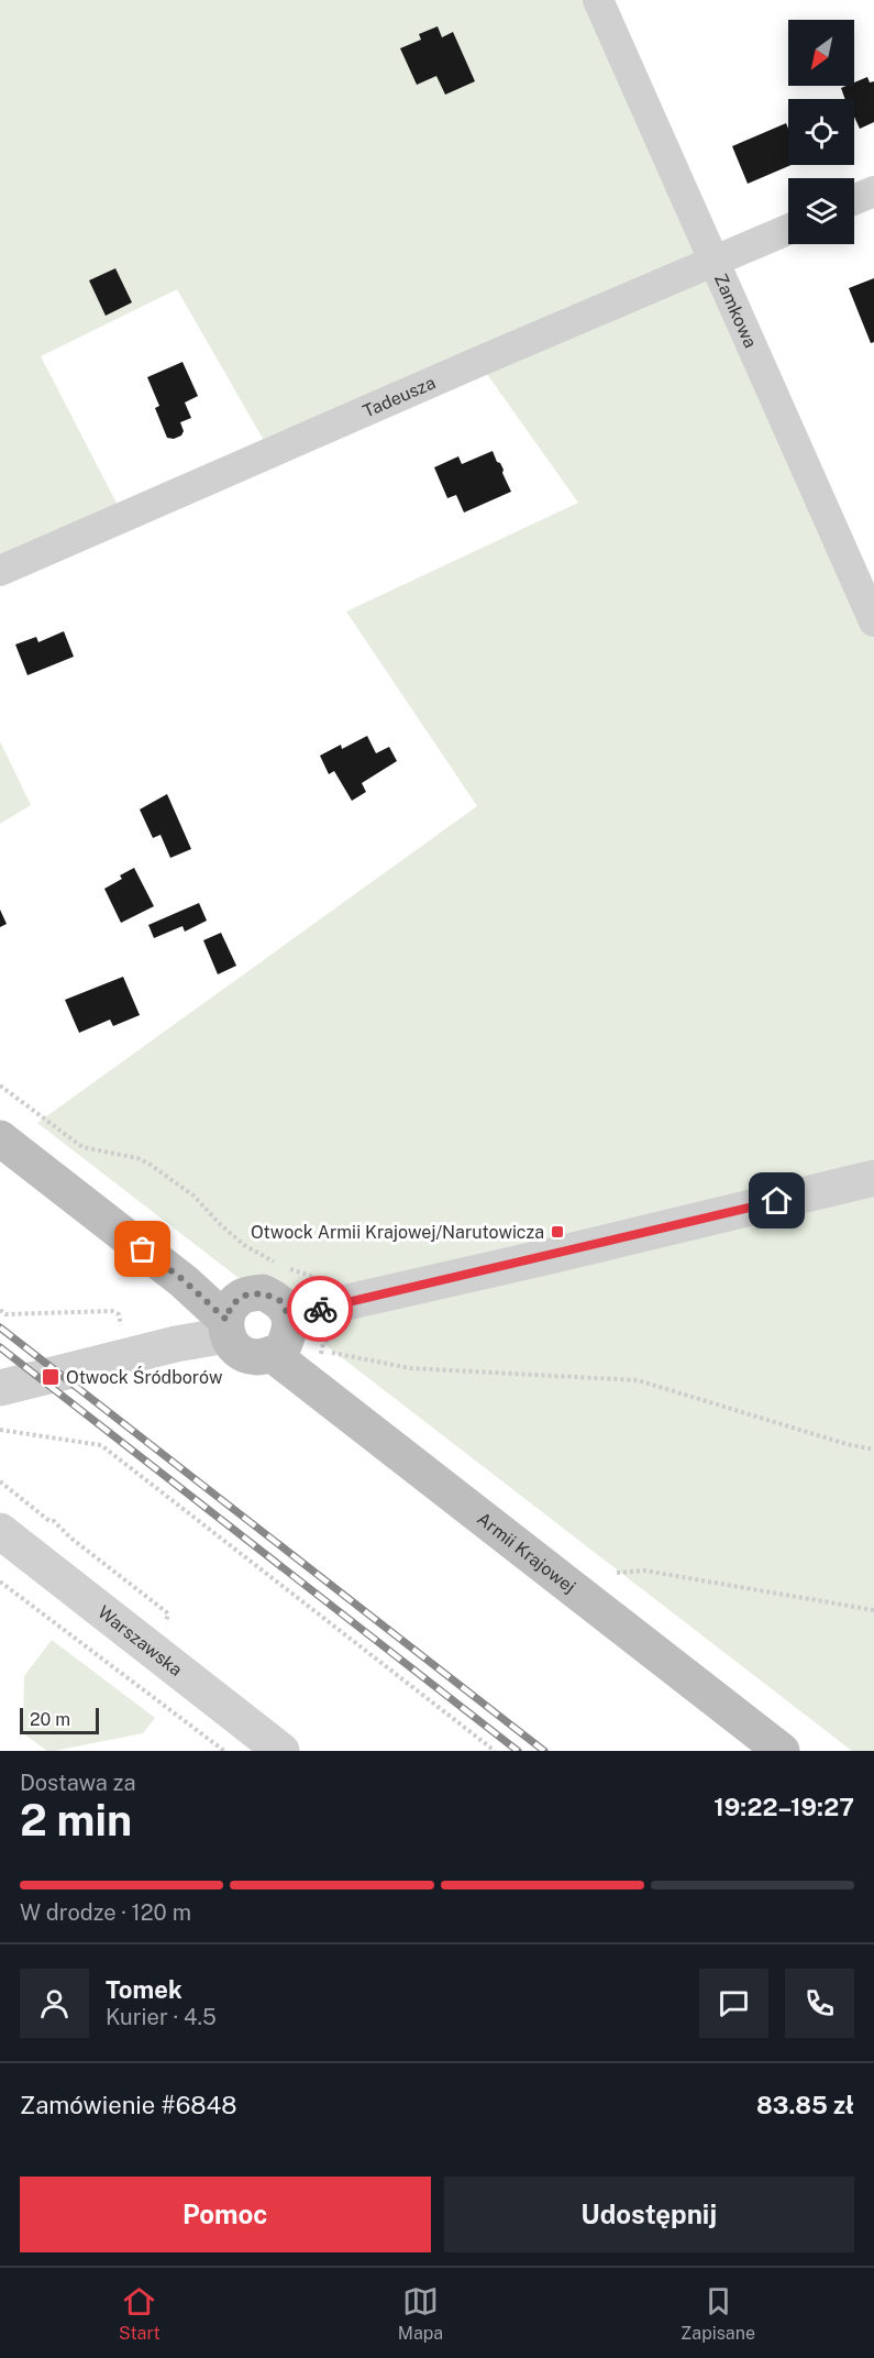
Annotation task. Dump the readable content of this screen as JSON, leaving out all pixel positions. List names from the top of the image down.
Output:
{
  "streets": {
    "main road": ["Armii Krajowej"],
    "street": ["Zamkowa", "Tadeusza", "Warszawska"]
  },
  "crossings": [
    ["Zamkowa", "Tadeusza"]
  ],
  "places": {
    "transit": ["Otwock Armii Krajowej/Narutowicza", "Otwock Śródborów"]
  },
  "scale_bar": "20 m",
  "north": "bottom left",
  "page": {
    "scale": "20 m",
    "heading": ["2 min", "Dostawa za", "19:22–19:27"],
    "panel": [
      "Tomek",
      "Kurier · 4.5",
      "Zamówienie #6848",
      "83.85 zł"
    ],
    "bar": "W drodze · 120 m",
    "buttons": ["Pomoc", "Udostępnij"],
    "tabs": ["Start", "Mapa", "Zapisane"]
  }
}
